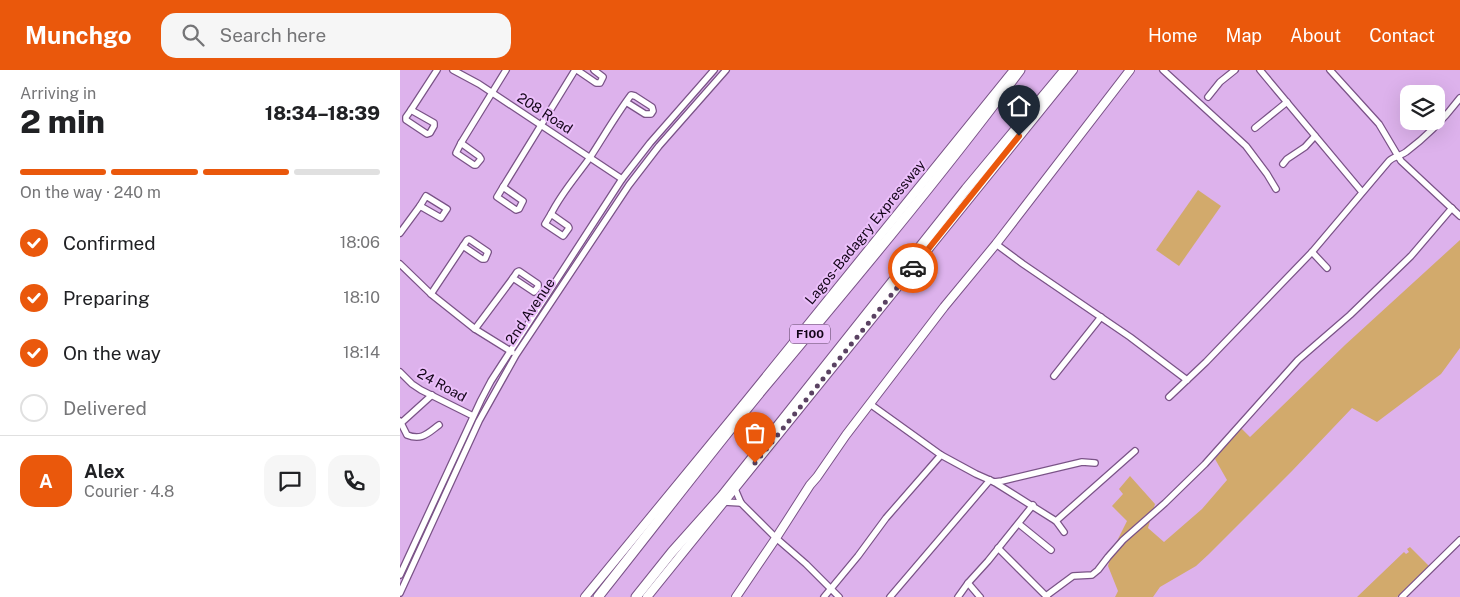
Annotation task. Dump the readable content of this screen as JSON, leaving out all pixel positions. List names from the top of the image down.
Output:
{
  "streets": {
    "highway": ["Lagos-Badagry Expressway", "F100"],
    "street": ["208 Road", "2nd Avenue", "24 Road"]
  },
  "crossings": [
    ["208 Road", "2nd Avenue"],
    ["2nd Avenue", "24 Road"]
  ],
  "page": {
    "header": "Munchgo",
    "search": "Search here",
    "nav": [
      "Home",
      "Map",
      "About",
      "Contact"
    ],
    "heading": ["2 min", "Arriving in", "18:34–18:39"],
    "panel": ["Alex", "Courier · 4.8"],
    "bar": "On the way · 240 m",
    "list": [
      ["Confirmed", "18:06"],
      ["Preparing", "18:10"],
      ["On the way", "18:14"],
      "Delivered"
    ],
    "round": "A"
  }
}
